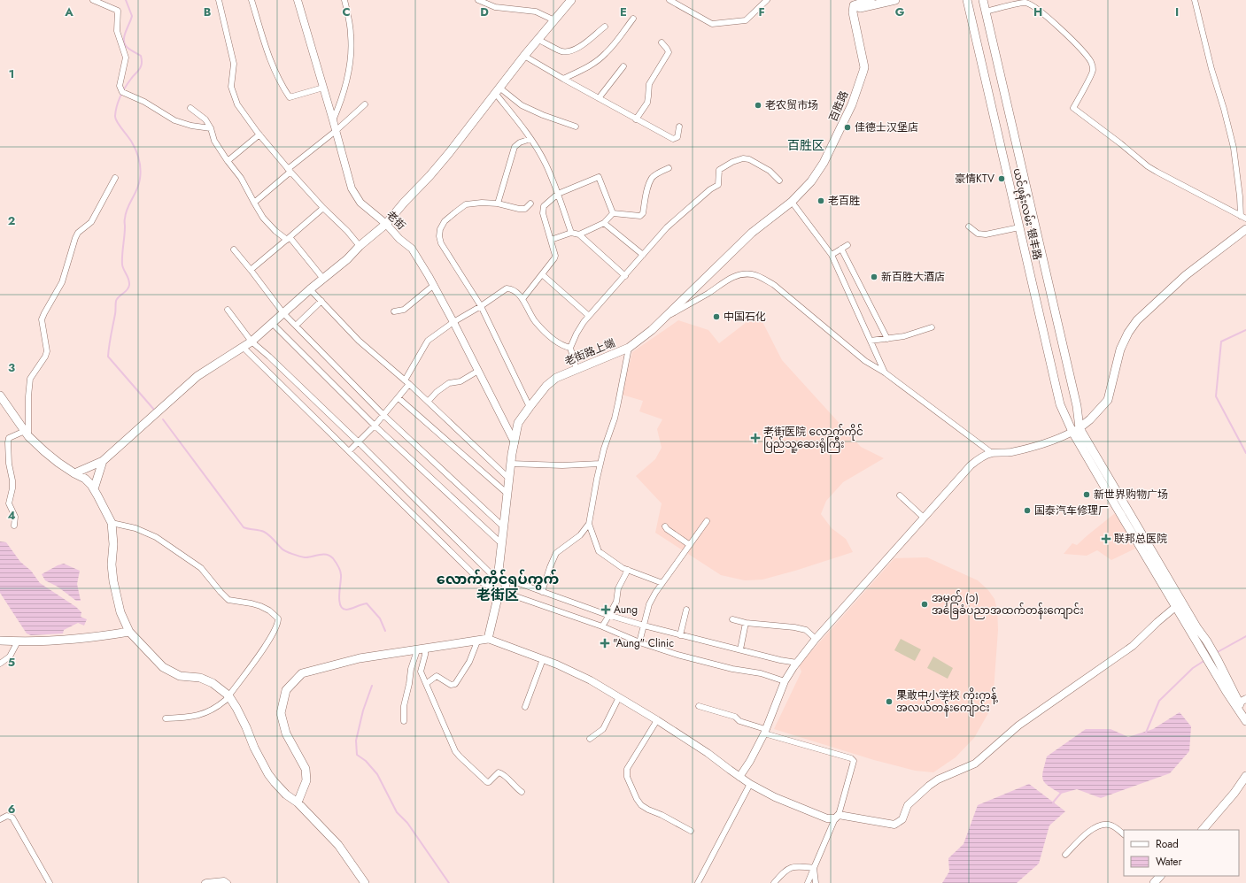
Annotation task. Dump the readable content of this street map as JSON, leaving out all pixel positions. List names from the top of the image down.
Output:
{
  "streets": {
    "main road": ["百胜路", "ယင်ဖုန်းလမ်း 银丰路", "老街路上端"],
    "street": ["老街"]
  },
  "crossings": [
    ["百胜路", "老街路上端"],
    ["老街", "老街路上端"]
  ],
  "districts": ["百胜区", "လောက်ကိုင်ရပ်ကွက် 老街区"],
  "places": {
    "other": [
      "老农贸市场",
      "佳德士汉堡店",
      "豪情KTV",
      "老百胜",
      "新百胜大酒店",
      "中国石化",
      "新世界购物广场",
      "国泰汽车修理厂",
      "အမှတ် (၁) အခြေခံပညာအထက်တန်းကျောင်း",
      "果敢中小学校 ကိုးကန့် အလယ်တန်းကျောင်း"
    ],
    "health": [
      "老街医院 လောက်ကိုင် ပြည်သူ့ဆေးရုံကြီး",
      "联邦总医院",
      "Aung",
      "\"Aung\" Clinic"
    ]
  },
  "legend": ["Road", "Water"],
  "grid": {
    "columns": [
      "A",
      "B",
      "C",
      "D",
      "E",
      "F",
      "G",
      "H",
      "I"
    ],
    "rows": [
      "1",
      "2",
      "3",
      "4",
      "5",
      "6"
    ]
  }
}
